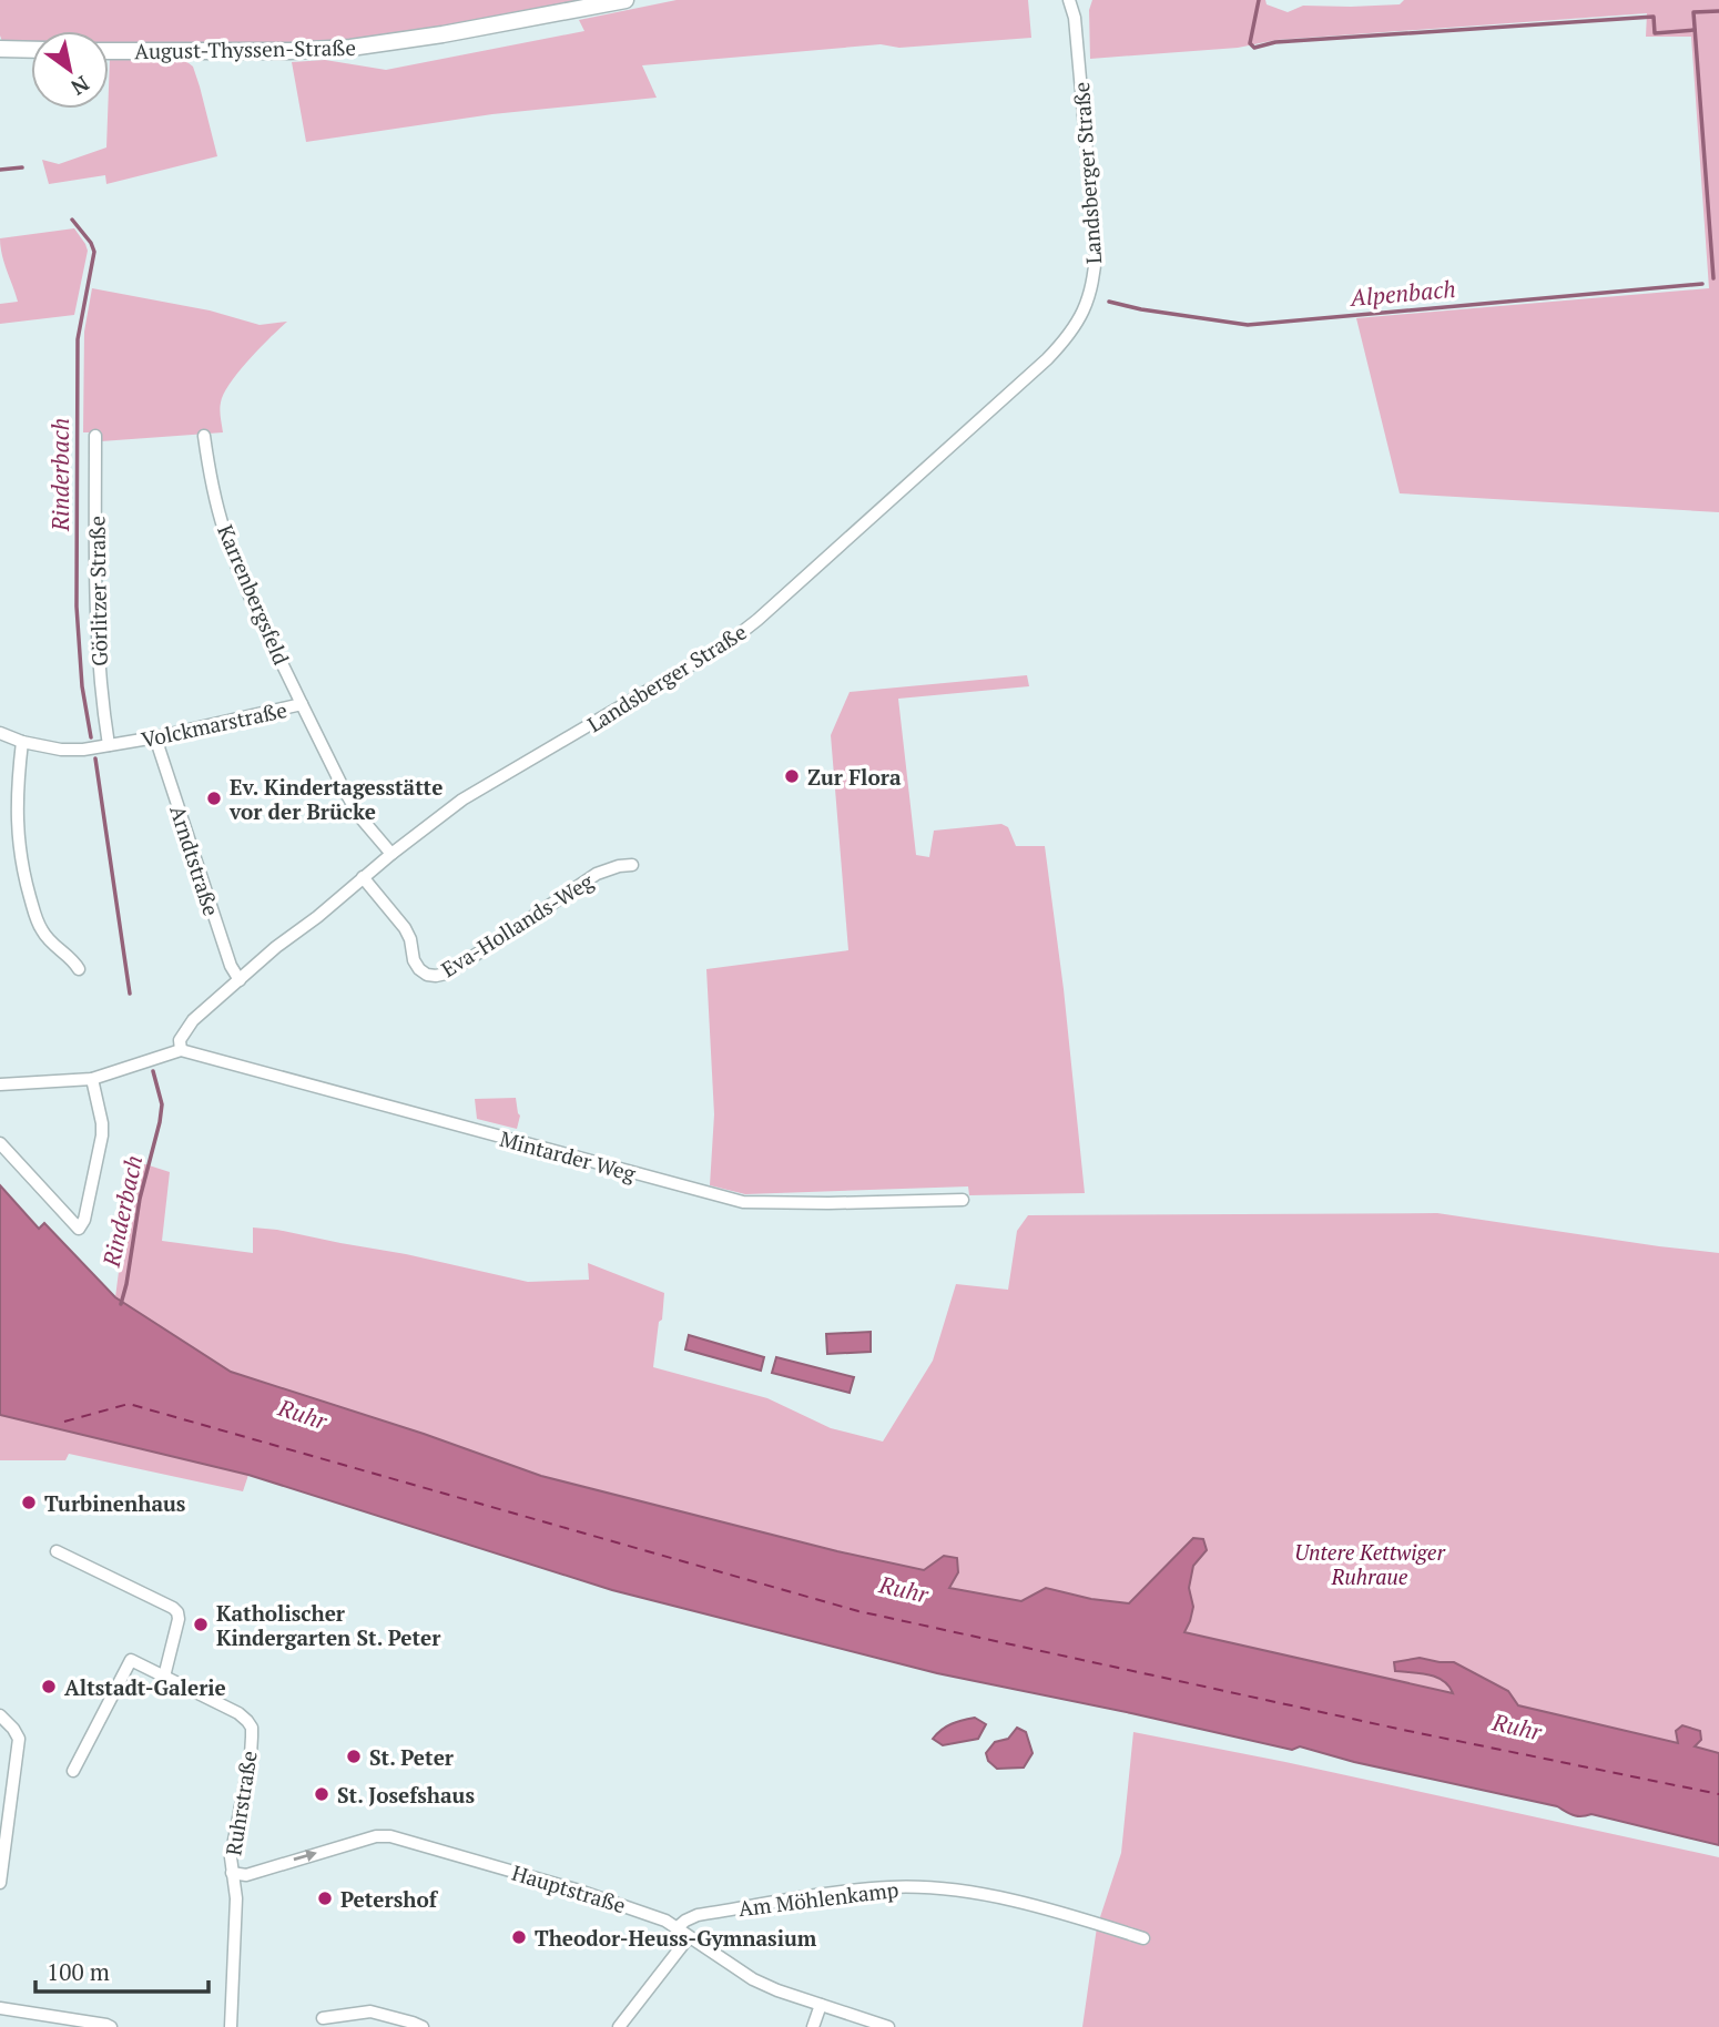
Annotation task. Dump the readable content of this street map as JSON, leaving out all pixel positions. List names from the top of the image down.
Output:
{
  "streets": {
    "main road": ["August-Thyssen-Straße"],
    "street": [
      "Landsberger Straße",
      "Görlitzer Straße",
      "Karrenbergsfeld",
      "Volckmarstraße",
      "Arndtstraße",
      "Eva-Hollands-Weg",
      "Mintarder Weg",
      "Ruhrstraße",
      "Hauptstraße",
      "Am Möhlenkamp"
    ]
  },
  "crossings": [
    ["Landsberger Straße", "Volckmarstraße"],
    ["Landsberger Straße", "Arndtstraße"],
    ["Landsberger Straße", "Eva-Hollands-Weg"],
    ["Landsberger Straße", "Mintarder Weg"],
    ["Görlitzer Straße", "Volckmarstraße"],
    ["Karrenbergsfeld", "Volckmarstraße"],
    ["Volckmarstraße", "Arndtstraße"],
    ["Ruhrstraße", "Hauptstraße"],
    ["Hauptstraße", "Am Möhlenkamp"]
  ],
  "one_way": ["Hauptstraße"],
  "water": ["Alpenbach", "Rinderbach", "Ruhr"],
  "parks": ["Untere Kettwiger Ruhraue"],
  "places": [
    "Zur Flora",
    "Ev. Kindertagesstätte vor der Brücke",
    "Turbinenhaus",
    "Katholischer Kindergarten St. Peter",
    "Altstadt-Galerie",
    "St. Peter",
    "St. Josefshaus",
    "Petershof",
    "Theodor-Heuss-Gymnasium"
  ],
  "scale_bar": "100 m",
  "north": "bottom right"
}
